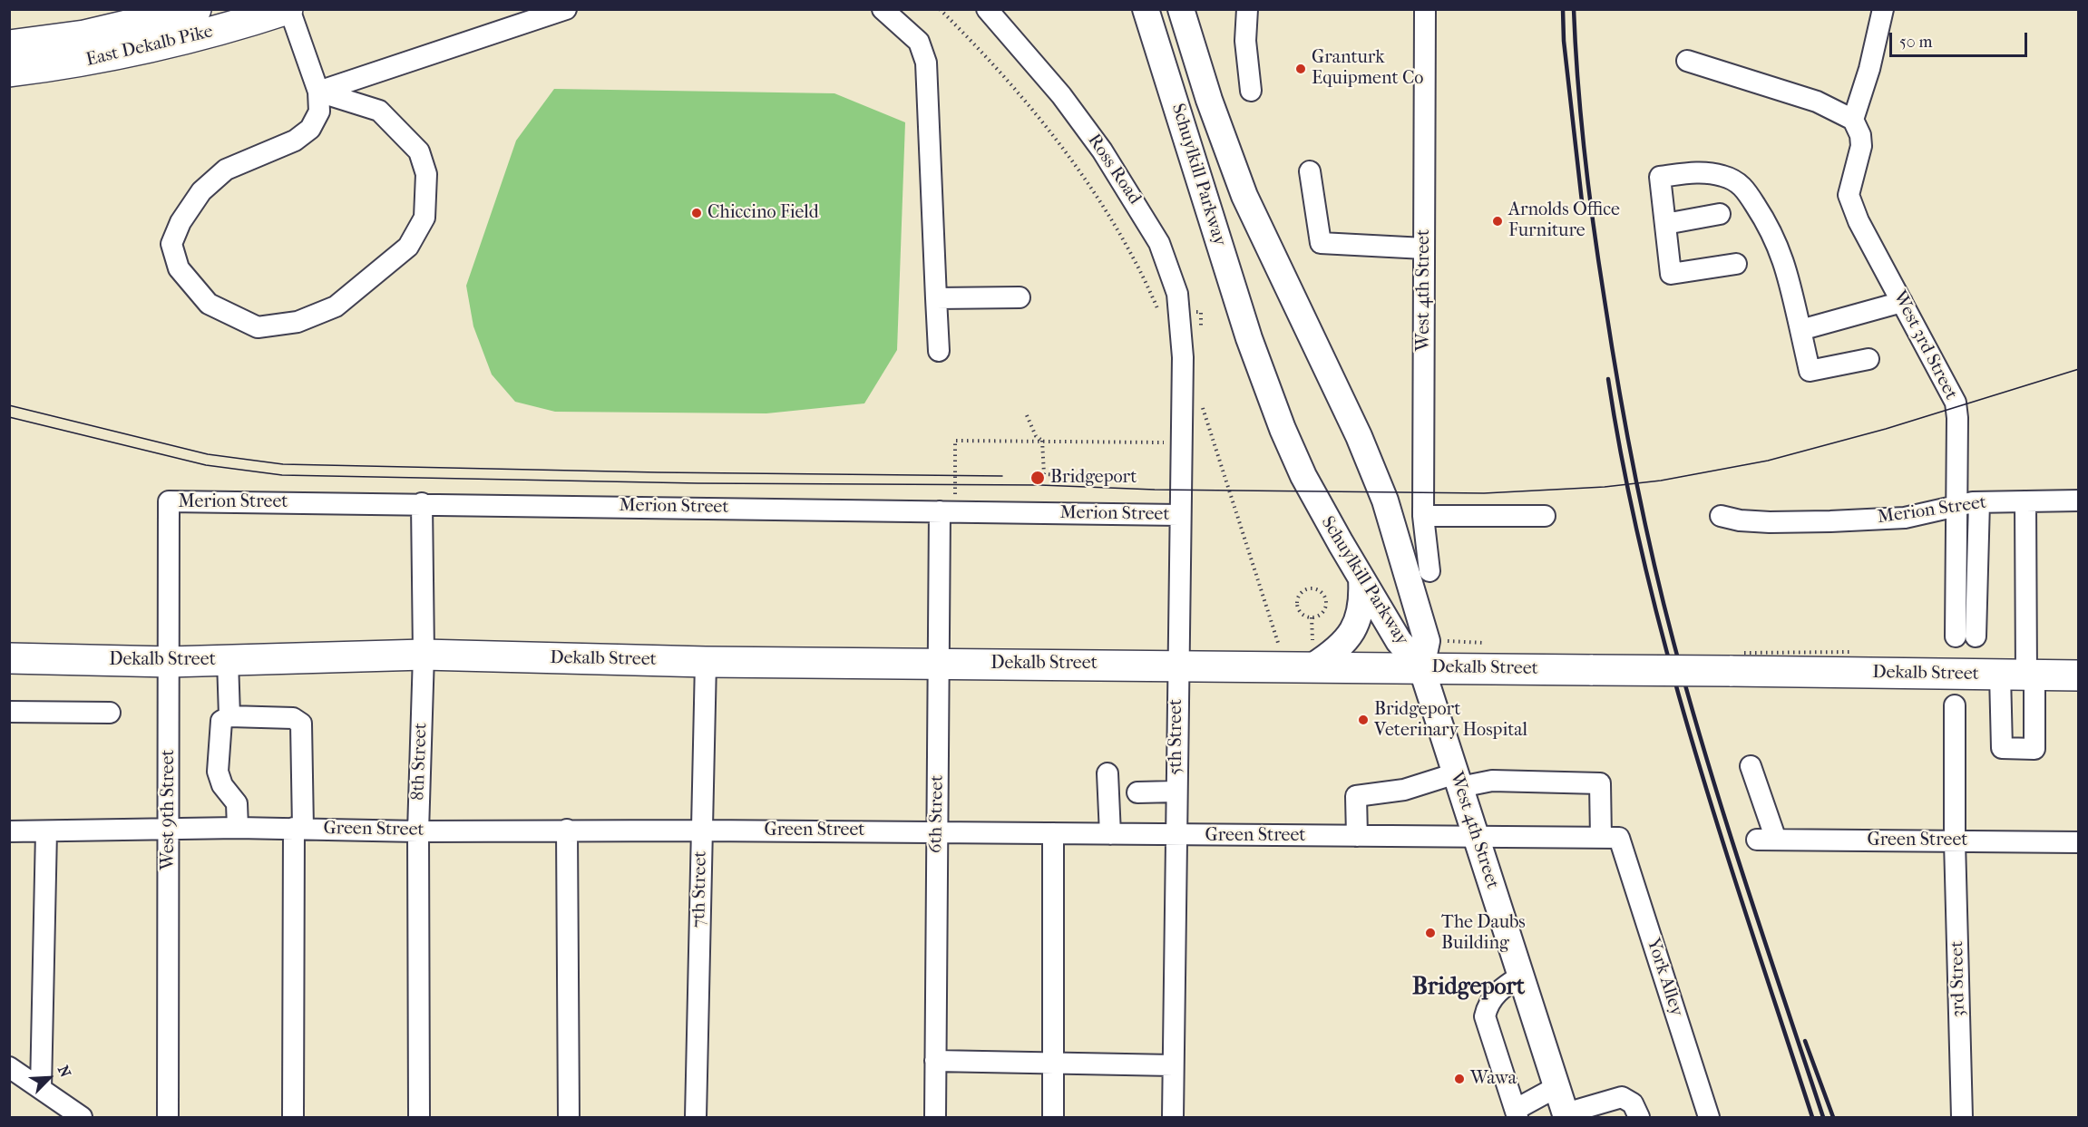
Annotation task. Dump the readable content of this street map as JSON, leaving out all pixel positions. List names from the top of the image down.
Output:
{
  "streets": {
    "highway": ["East Dekalb Pike", "Dekalb Street"],
    "main road": ["Schuylkill Parkway", "West 4th Street"],
    "street": [
      "Ross Road",
      "West 3rd Street",
      "Merion Street",
      "5th Street",
      "8th Street",
      "West 9th Street",
      "6th Street",
      "Green Street",
      "7th Street",
      "York Alley",
      "3rd Street"
    ]
  },
  "crossings": [
    ["Ross Road", "5th Street"],
    ["Schuylkill Parkway", "West 4th Street"],
    ["Schuylkill Parkway", "Dekalb Street"],
    ["West 4th Street", "Dekalb Street"],
    ["West 4th Street", "Green Street"],
    ["West 4th Street", "York Alley"],
    ["West 3rd Street", "Merion Street"],
    ["Merion Street", "5th Street"],
    ["Merion Street", "8th Street"],
    ["Merion Street", "West 9th Street"],
    ["Merion Street", "6th Street"],
    ["Dekalb Street", "5th Street"],
    ["Dekalb Street", "8th Street"],
    ["Dekalb Street", "West 9th Street"],
    ["Dekalb Street", "6th Street"],
    ["Dekalb Street", "7th Street"],
    ["5th Street", "Green Street"],
    ["8th Street", "Green Street"],
    ["West 9th Street", "Green Street"],
    ["6th Street", "Green Street"],
    ["Green Street", "7th Street"],
    ["Green Street", "York Alley"],
    ["Green Street", "3rd Street"]
  ],
  "districts": ["Bridgeport"],
  "places": [
    "Granturk Equipment Co",
    "Chiccino Field",
    "Arnolds Office Furniture",
    "Bridgeport",
    "Bridgeport Veterinary Hospital",
    "The Daubs Building",
    "Wawa"
  ],
  "scale_bar": "50 m",
  "north": "top right"
}
